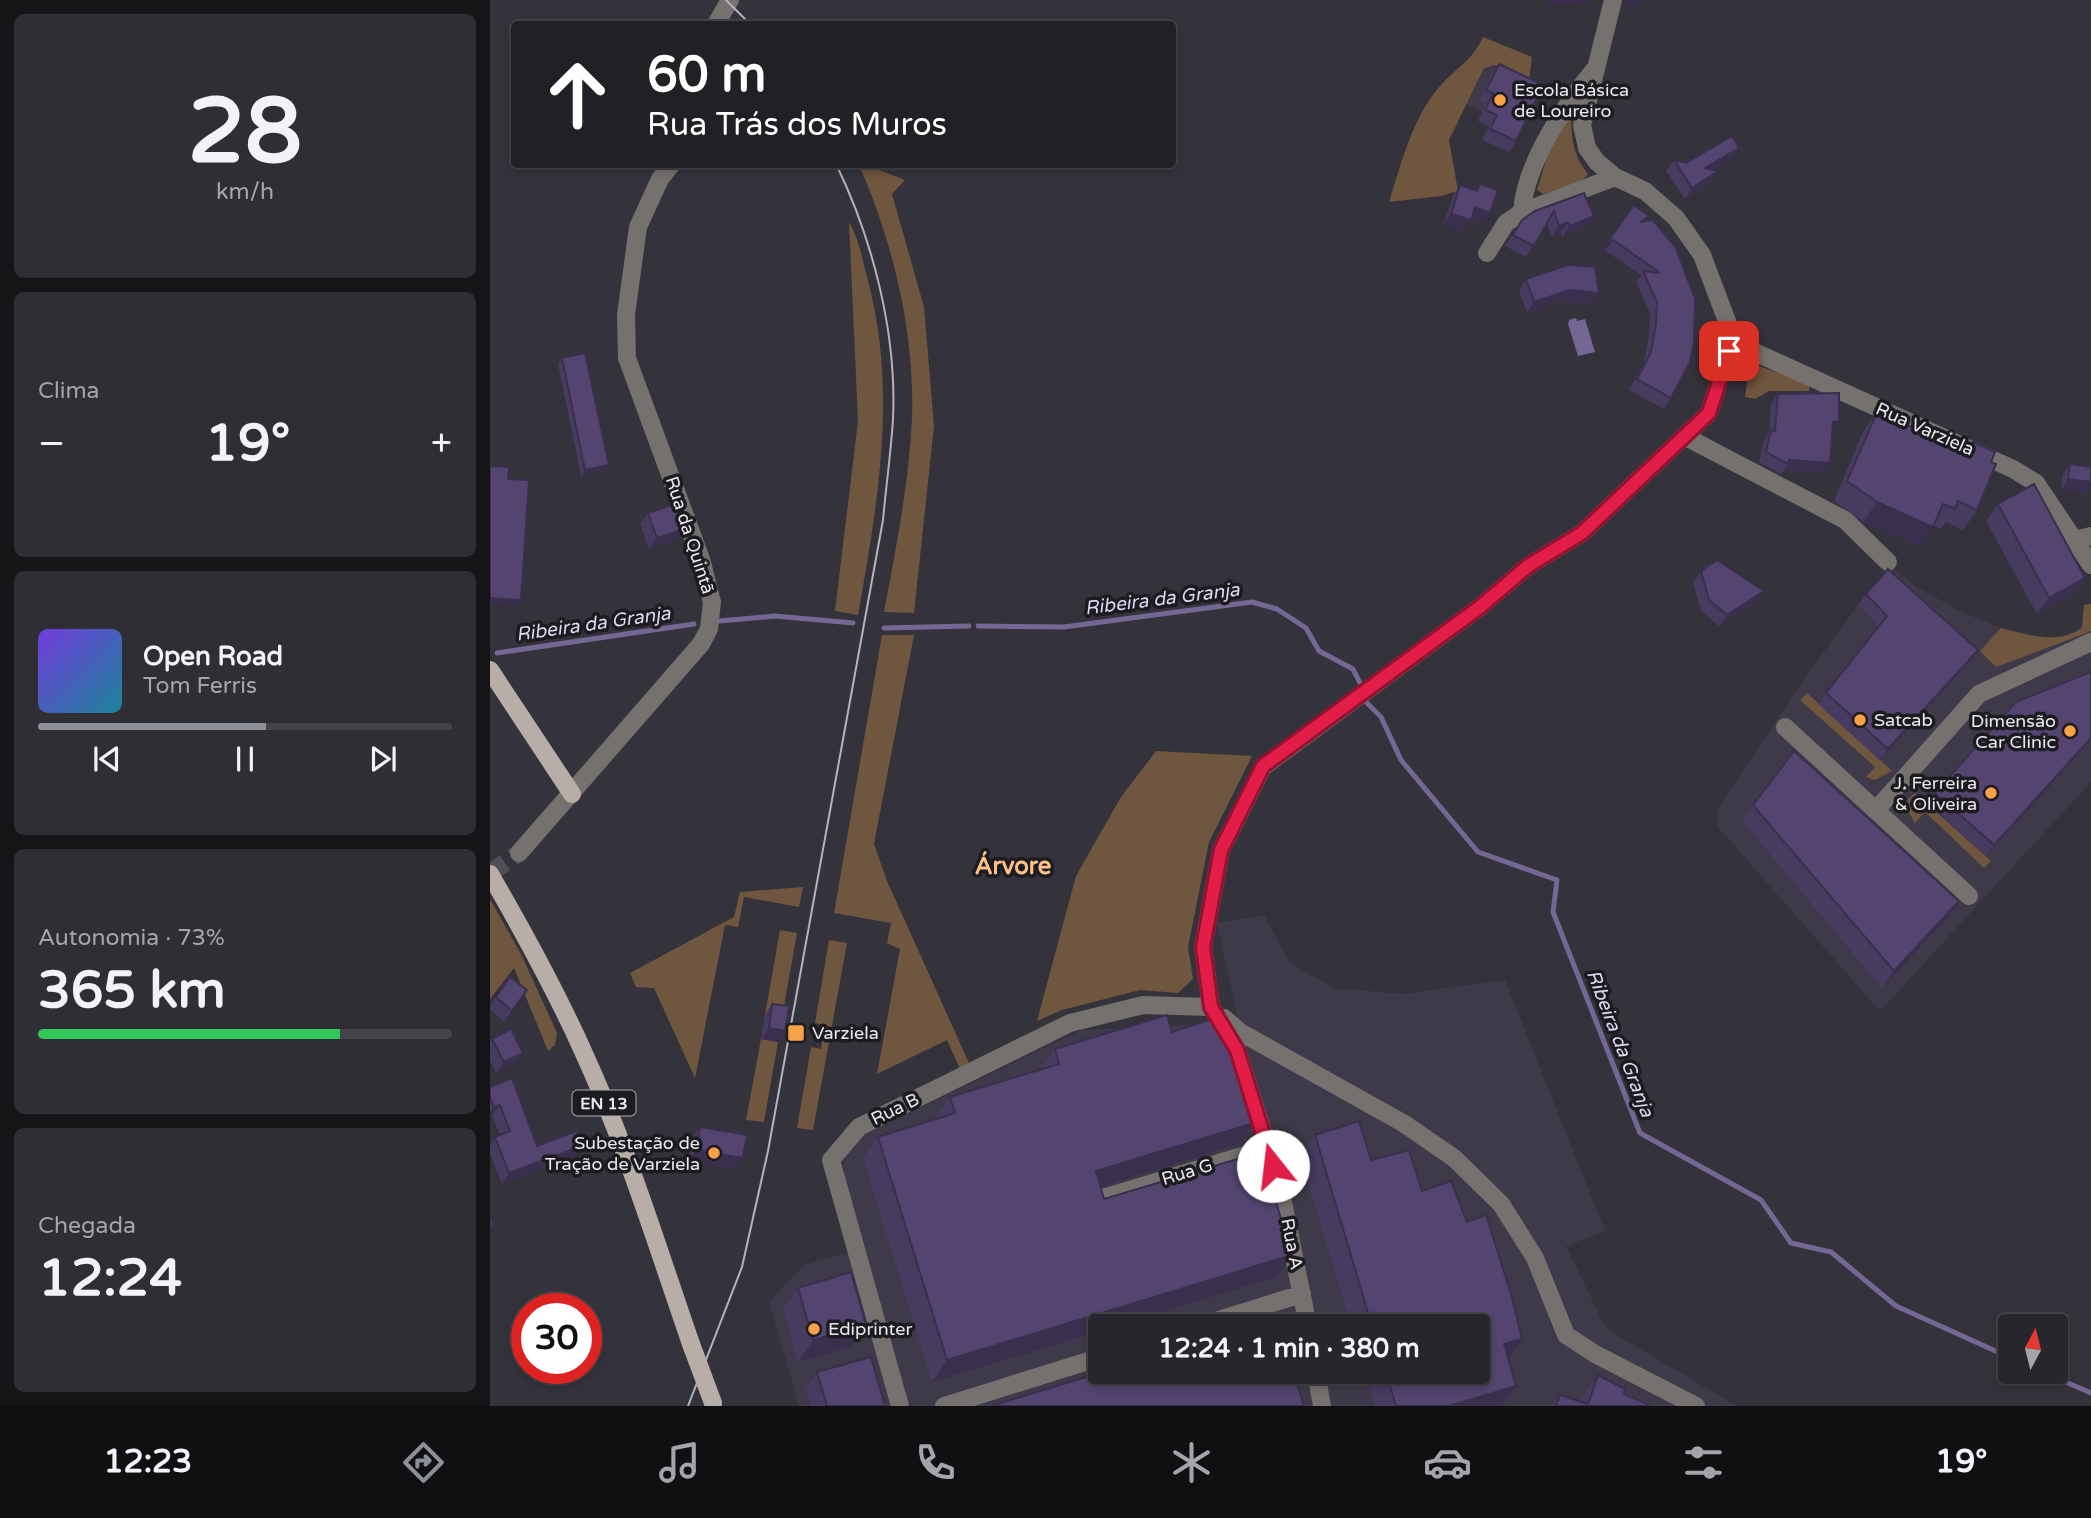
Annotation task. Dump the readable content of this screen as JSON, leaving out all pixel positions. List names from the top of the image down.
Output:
{
  "streets": {
    "main road": ["EN 13"],
    "street": [
      "Rua Varziela",
      "Rua da Quintã",
      "Rua B",
      "Rua G",
      "Rua A"
    ]
  },
  "crossings": [
    ["Rua B", "Rua A"],
    ["Rua G", "Rua A"]
  ],
  "districts": ["Árvore"],
  "water": ["Ribeira da Granja"],
  "places": {
    "other": [
      "Escola Básica de Loureiro",
      "Satcab",
      "Dimensão Car Clinic",
      "J. Ferreira & Oliveira",
      "Subestação de Tração de Varziela",
      "Ediprinter"
    ],
    "transit": ["Varziela"]
  },
  "north": "top",
  "page": {
    "tile": [
      ["28", "km/h"],
      "Clima",
      ["Autonomia · 73%", "365 km"],
      ["Chegada", "12:24"]
    ],
    "turn": ["60 m", "Rua Trás dos Muros"],
    "heat": ["−", "19°", "+"],
    "song": ["Open Road", "Tom Ferris"],
    "limit": "30",
    "trip": "12:24 · 1 min · 380 m",
    "tabs": ["12:23", "19°"]
  }
}
